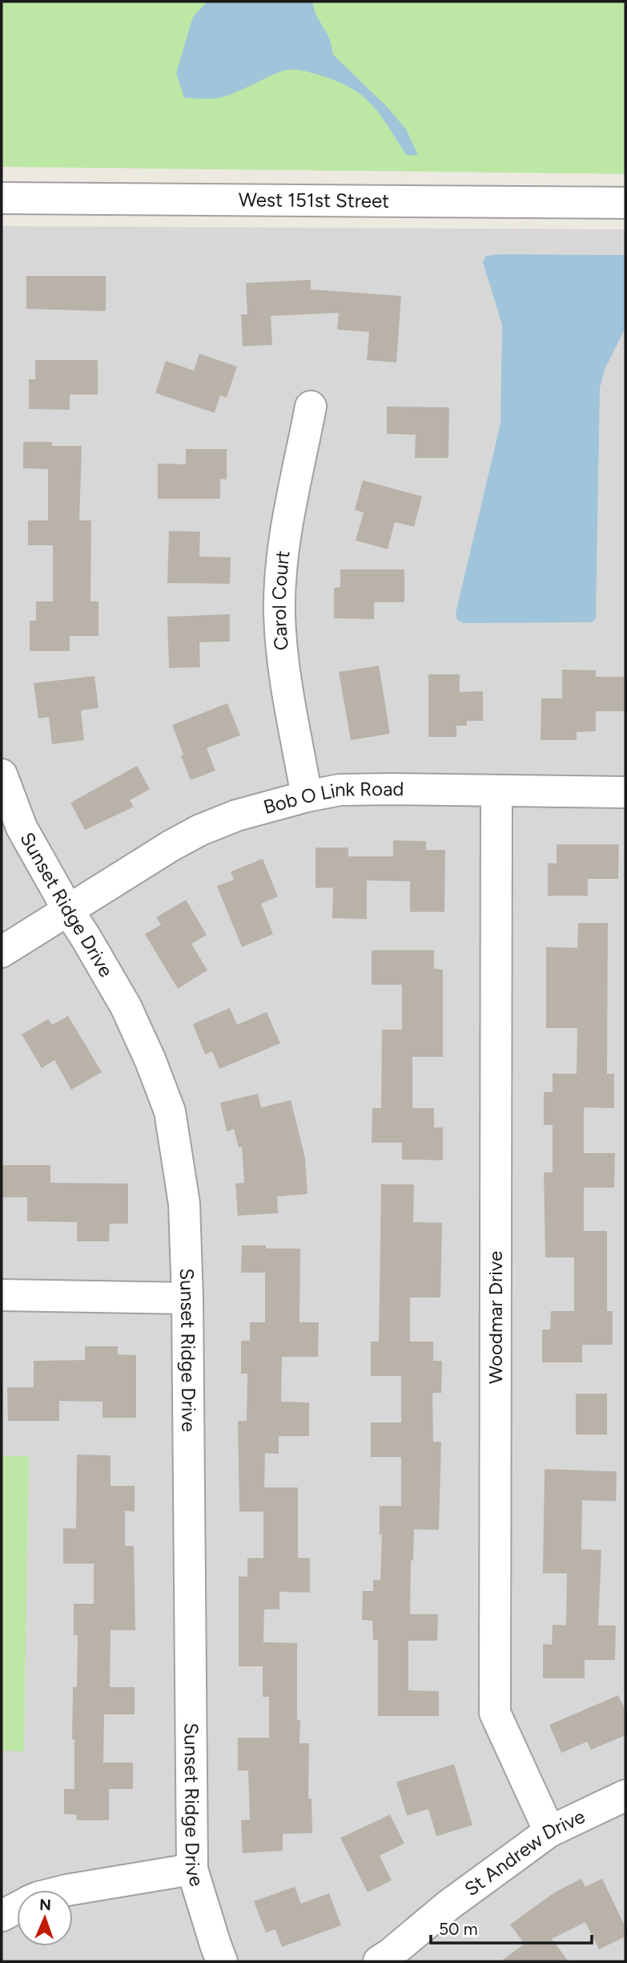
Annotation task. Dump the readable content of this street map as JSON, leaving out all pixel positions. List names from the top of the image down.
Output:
{
  "streets": {
    "street": [
      "West 151st Street",
      "Carol Court",
      "Bob O Link Road",
      "Sunset Ridge Drive",
      "Woodmar Drive",
      "St Andrew Drive"
    ]
  },
  "crossings": [
    ["Carol Court", "Bob O Link Road"],
    ["Bob O Link Road", "Sunset Ridge Drive"],
    ["Bob O Link Road", "Woodmar Drive"],
    ["Woodmar Drive", "St Andrew Drive"]
  ],
  "scale_bar": "50 m",
  "north": "top"
}
